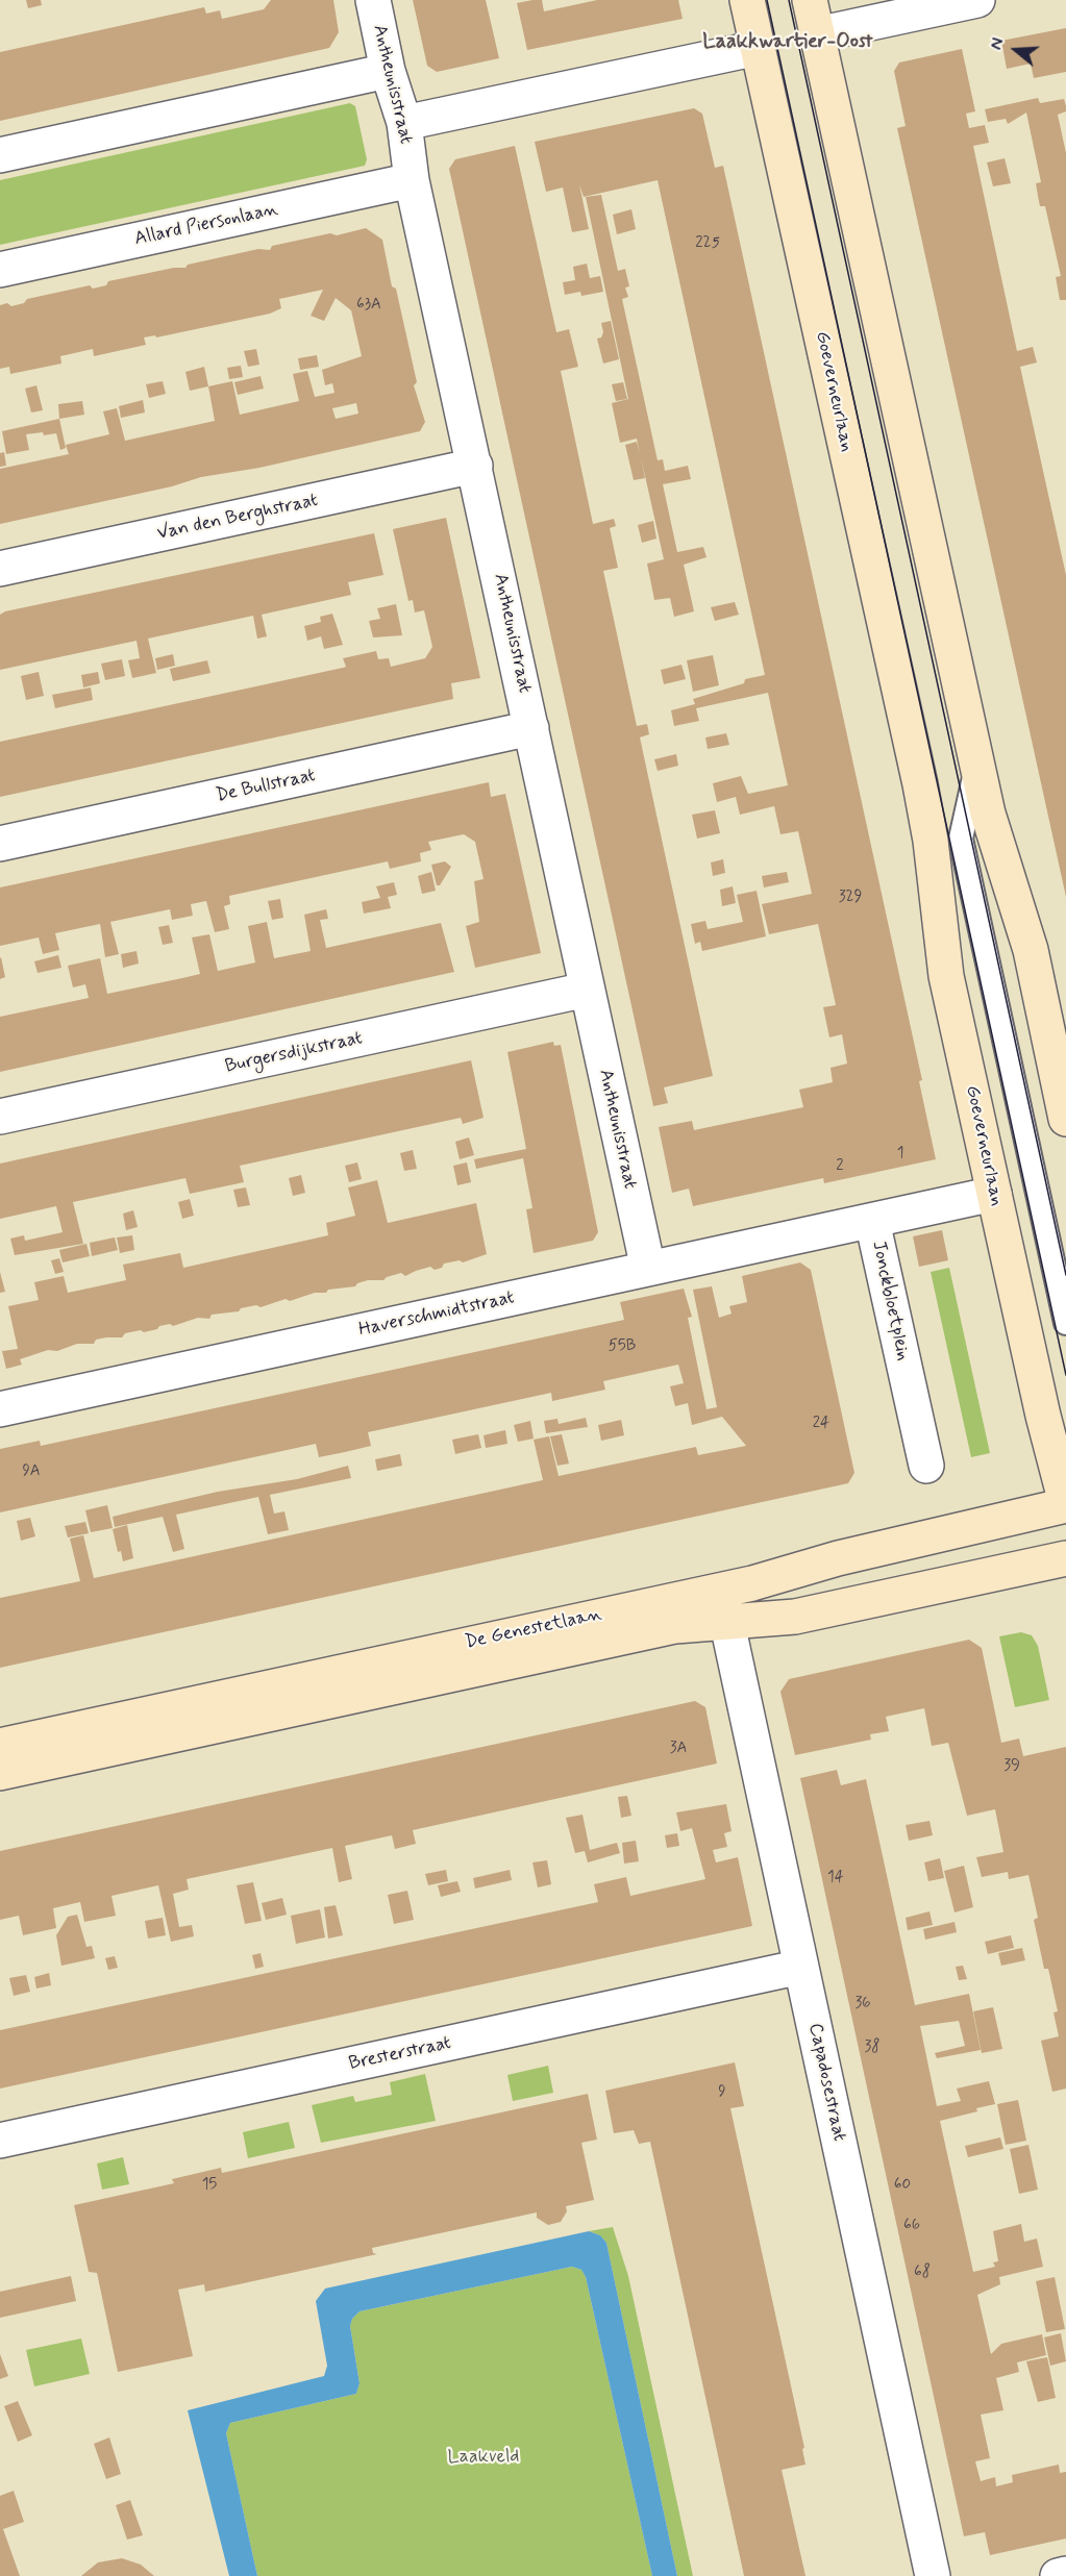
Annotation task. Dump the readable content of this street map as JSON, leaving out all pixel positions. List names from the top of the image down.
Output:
{
  "streets": {
    "street": [
      "Antheunisstraat",
      "Allard Piersonlaan",
      "Goeverneurlaan",
      "Van den Berghstraat",
      "De Bullstraat",
      "Burgersdijkstraat",
      "Jonckbloetplein",
      "Haverschmidtstraat",
      "De Genestetlaan",
      "Bresterstraat",
      "Capadosestraat"
    ]
  },
  "crossings": [
    ["Antheunisstraat", "Allard Piersonlaan"],
    ["Antheunisstraat", "Van den Berghstraat"],
    ["Antheunisstraat", "De Bullstraat"],
    ["Antheunisstraat", "Burgersdijkstraat"],
    ["Antheunisstraat", "Haverschmidtstraat"],
    ["Goeverneurlaan", "Jonckbloetplein"],
    ["Goeverneurlaan", "De Genestetlaan"],
    ["Jonckbloetplein", "Haverschmidtstraat"],
    ["De Genestetlaan", "Capadosestraat"],
    ["Bresterstraat", "Capadosestraat"]
  ],
  "districts": ["Laakkwartier-Oost"],
  "parks": ["Laakveld"],
  "house_numbers": [
    "225",
    "63A",
    "329",
    "1",
    "2",
    "55B",
    "24",
    "9A",
    "3A",
    "39",
    "14",
    "36",
    "38",
    "9",
    "15",
    "60",
    "66",
    "68"
  ],
  "north": "left"
}
